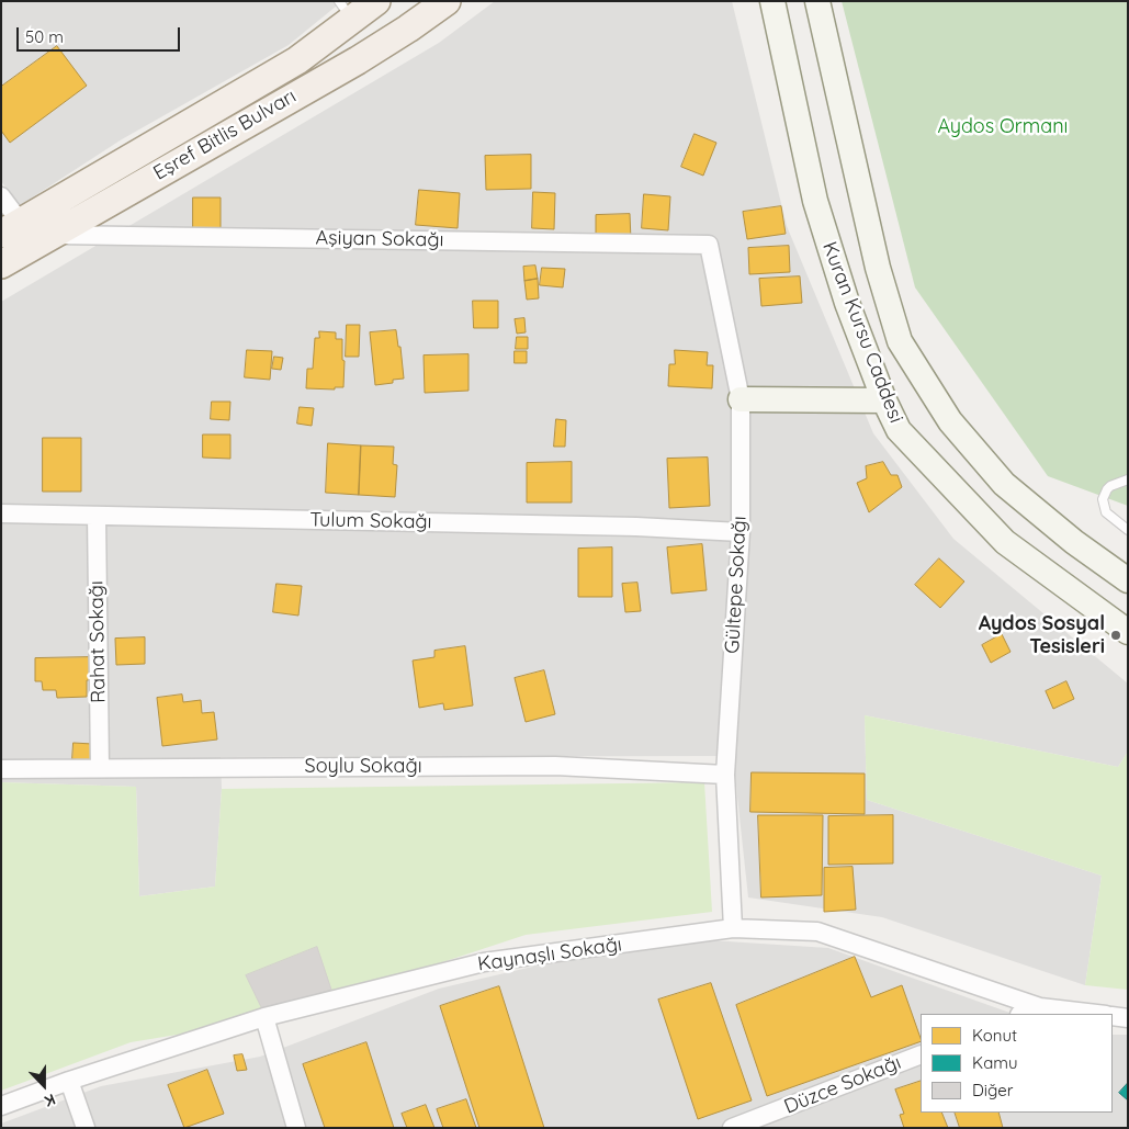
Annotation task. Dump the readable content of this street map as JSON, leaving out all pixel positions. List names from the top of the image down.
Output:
{
  "streets": {
    "main road": ["Eşref Bitlis Bulvarı", "Kuran Kursu Caddesi"],
    "street": [
      "Aşiyan Sokağı",
      "Tulum Sokağı",
      "Gültepe Sokağı",
      "Rahat Sokağı",
      "Soylu Sokağı",
      "Kaynaşlı Sokağı",
      "Düzce Sokağı"
    ]
  },
  "crossings": [
    ["Eşref Bitlis Bulvarı", "Aşiyan Sokağı"],
    ["Aşiyan Sokağı", "Gültepe Sokağı"],
    ["Tulum Sokağı", "Gültepe Sokağı"],
    ["Tulum Sokağı", "Rahat Sokağı"],
    ["Gültepe Sokağı", "Soylu Sokağı"],
    ["Gültepe Sokağı", "Kaynaşlı Sokağı"],
    ["Rahat Sokağı", "Soylu Sokağı"]
  ],
  "parks": ["Aydos Ormanı"],
  "places": ["Aydos Sosyal Tesisleri"],
  "legend": ["Konut", "Kamu", "Diğer"],
  "scale_bar": "50 m",
  "north": "bottom"
}
